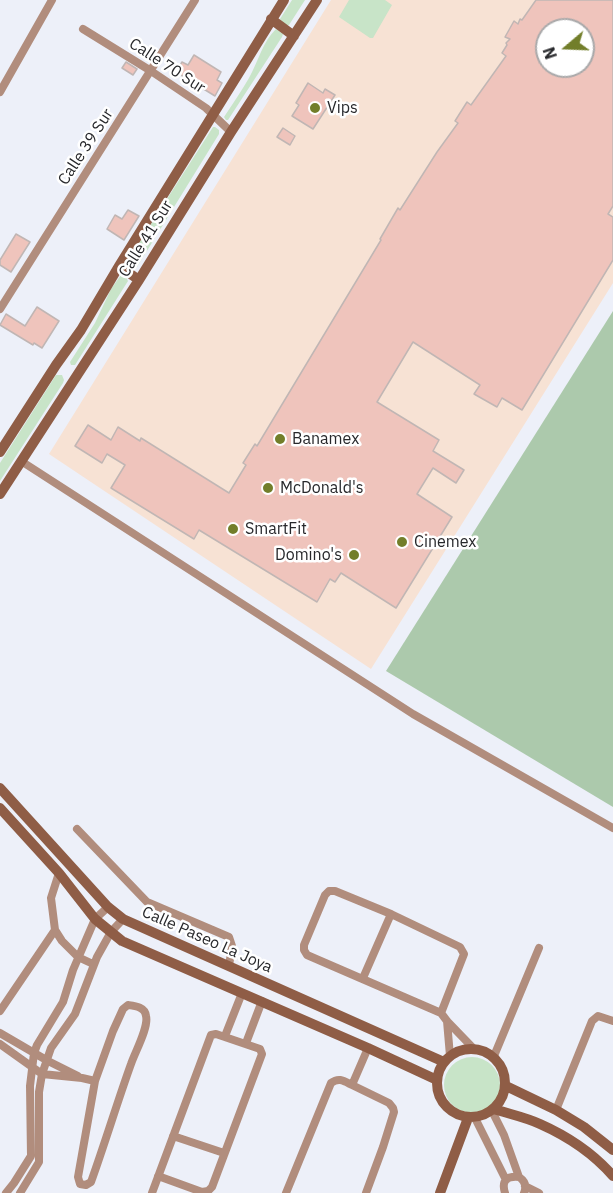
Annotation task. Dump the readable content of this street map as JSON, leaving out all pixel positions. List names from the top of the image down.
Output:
{
  "streets": {
    "main road": ["Calle 41 Sur", "Calle Paseo La Joya"],
    "street": ["Calle 70 Sur", "Calle 39 Sur"]
  },
  "crossings": [
    ["Calle 70 Sur", "Calle 39 Sur"],
    ["Calle 70 Sur", "Calle 41 Sur"]
  ],
  "places": [
    "Vips",
    "Banamex",
    "McDonald's",
    "SmartFit",
    "Cinemex",
    "Domino's"
  ],
  "north": "left"
}
